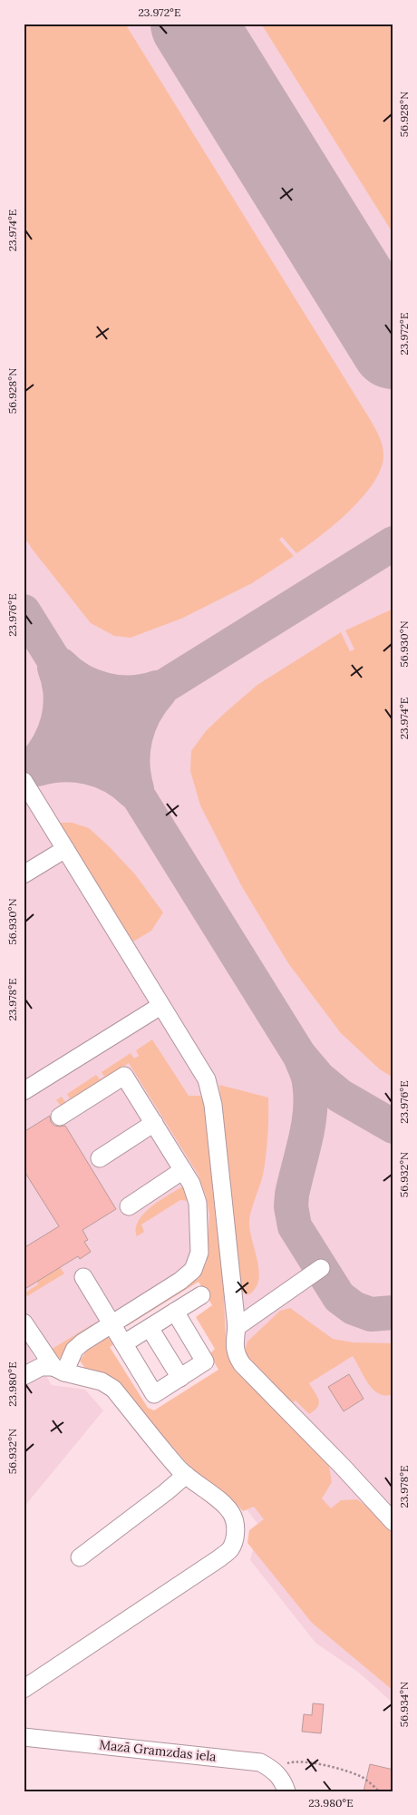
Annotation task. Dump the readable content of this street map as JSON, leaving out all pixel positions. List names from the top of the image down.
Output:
{
  "streets": {
    "street": ["Mazā Gramzdas iela"]
  },
  "coordinates": [
    "23.972°E",
    "56.928°N",
    "23.974°E",
    "23.976°E",
    "56.930°N",
    "23.978°E",
    "56.932°N",
    "23.980°E",
    "56.934°N"
  ]
}
